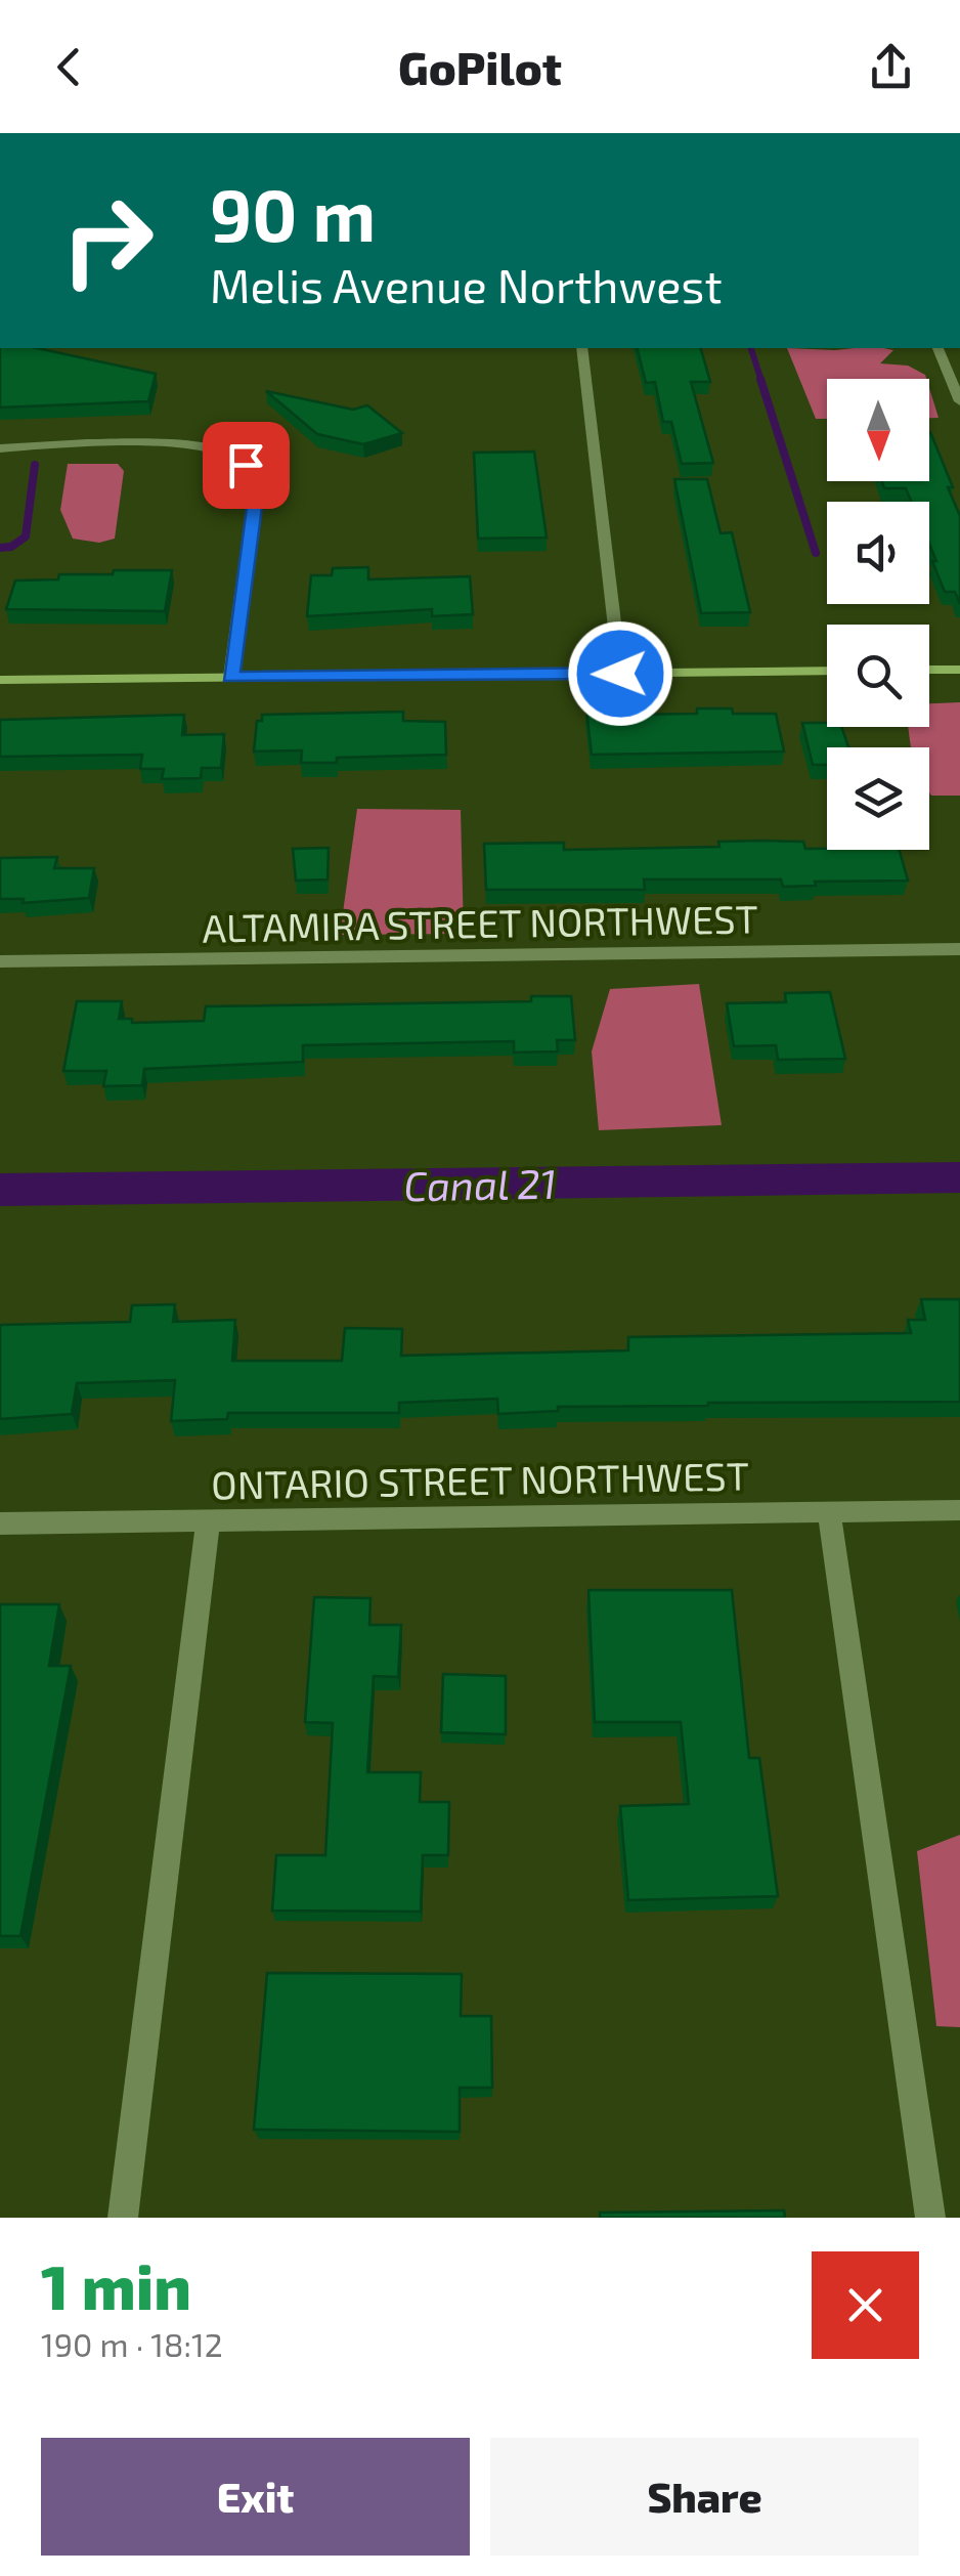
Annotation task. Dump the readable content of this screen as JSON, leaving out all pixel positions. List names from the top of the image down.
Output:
{
  "streets": {
    "street": ["ALTAMIRA STREET NORTHWEST", "ONTARIO STREET NORTHWEST"]
  },
  "water": ["Canal 21"],
  "north": "bottom",
  "page": {
    "header": "GoPilot",
    "turn": ["90 m", "Melis Avenue Northwest"],
    "heading": ["1 min", "190 m · 18:12"],
    "buttons": ["Exit", "Share"]
  }
}
